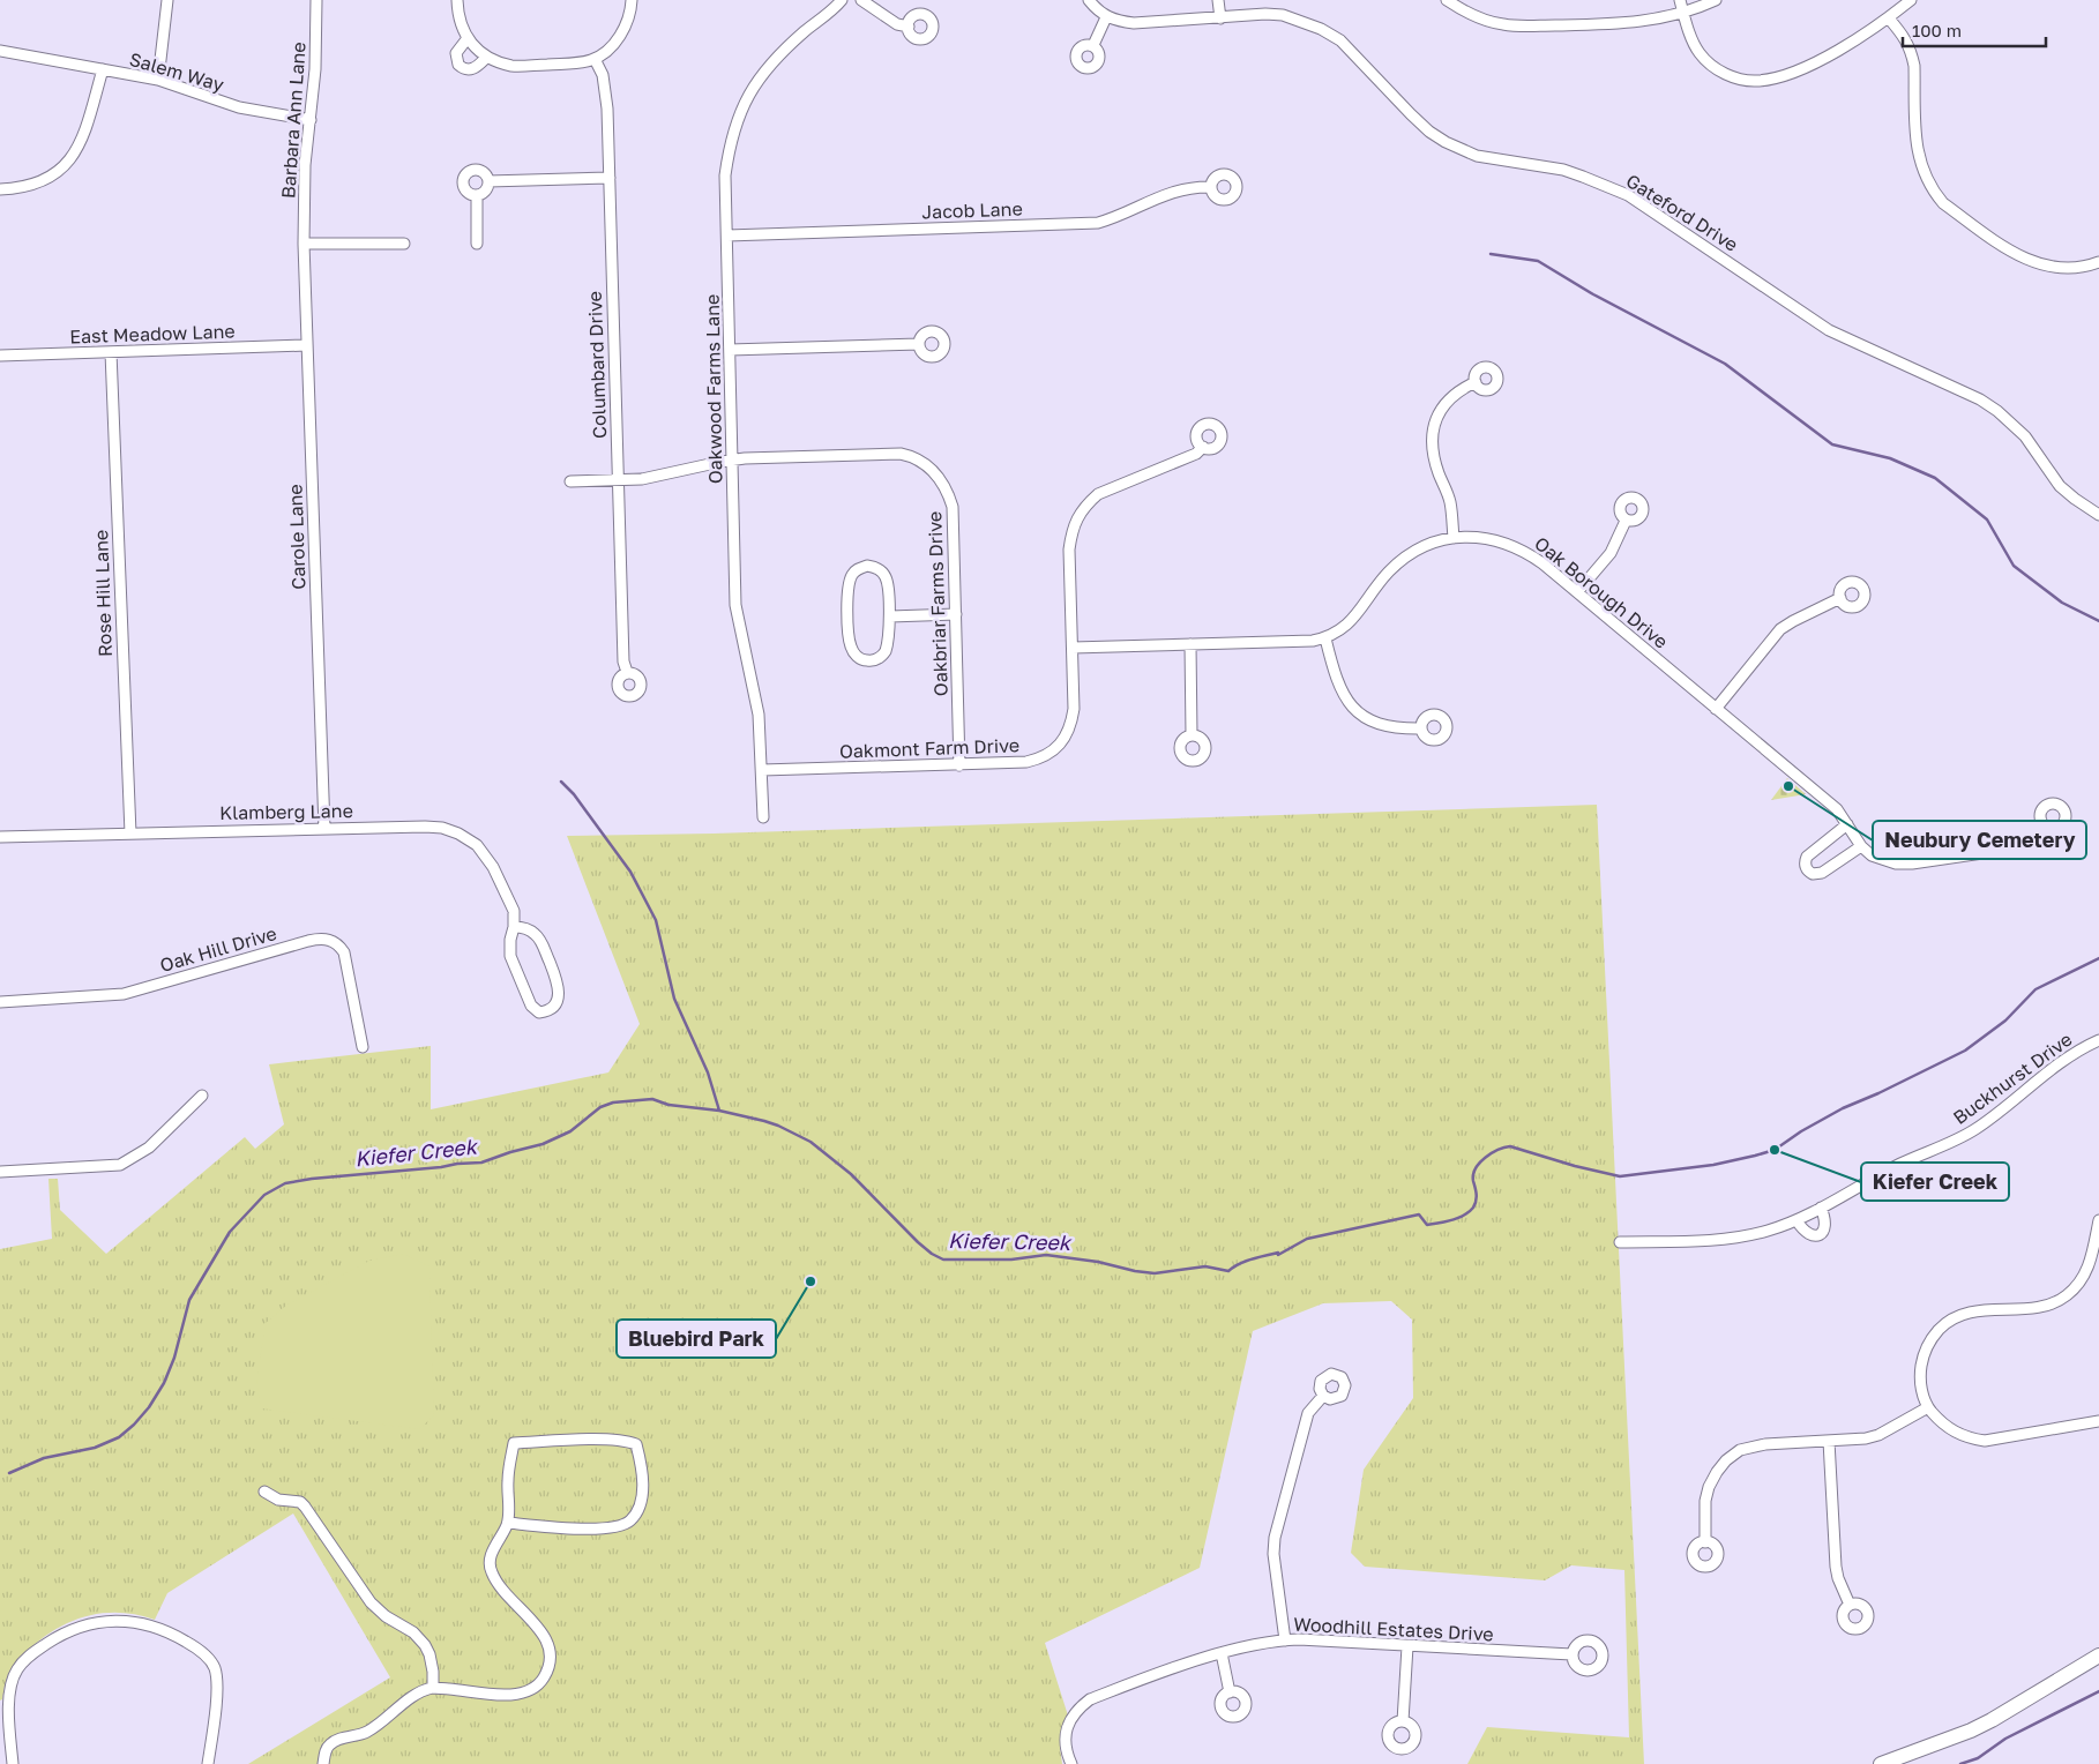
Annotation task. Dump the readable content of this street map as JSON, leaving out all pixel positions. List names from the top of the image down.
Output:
{
  "streets": {
    "street": [
      "Salem Way",
      "Barbara Ann Lane",
      "Jacob Lane",
      "Gateford Drive",
      "East Meadow Lane",
      "Columbard Drive",
      "Oakwood Farms Lane",
      "Carole Lane",
      "Oak Borough Drive",
      "Rose Hill Lane",
      "Oakbriar Farms Drive",
      "Oakmont Farm Drive",
      "Klamberg Lane",
      "Oak Hill Drive",
      "Buckhurst Drive",
      "Woodhill Estates Drive"
    ]
  },
  "crossings": [
    ["Salem Way", "Barbara Ann Lane"],
    ["Barbara Ann Lane", "Carole Lane"],
    ["Jacob Lane", "Oakwood Farms Lane"],
    ["East Meadow Lane", "Carole Lane"],
    ["East Meadow Lane", "Rose Hill Lane"],
    ["Columbard Drive", "Oakbriar Farms Drive"],
    ["Oakwood Farms Lane", "Oakbriar Farms Drive"],
    ["Oakwood Farms Lane", "Oakmont Farm Drive"],
    ["Carole Lane", "Klamberg Lane"],
    ["Oak Borough Drive", "Oakmont Farm Drive"],
    ["Rose Hill Lane", "Klamberg Lane"],
    ["Oakbriar Farms Drive", "Oakmont Farm Drive"]
  ],
  "water": ["Kiefer Creek"],
  "places": ["Neubury Cemetery", "Kiefer Creek", "Bluebird Park"],
  "scale_bar": "100 m"
}
